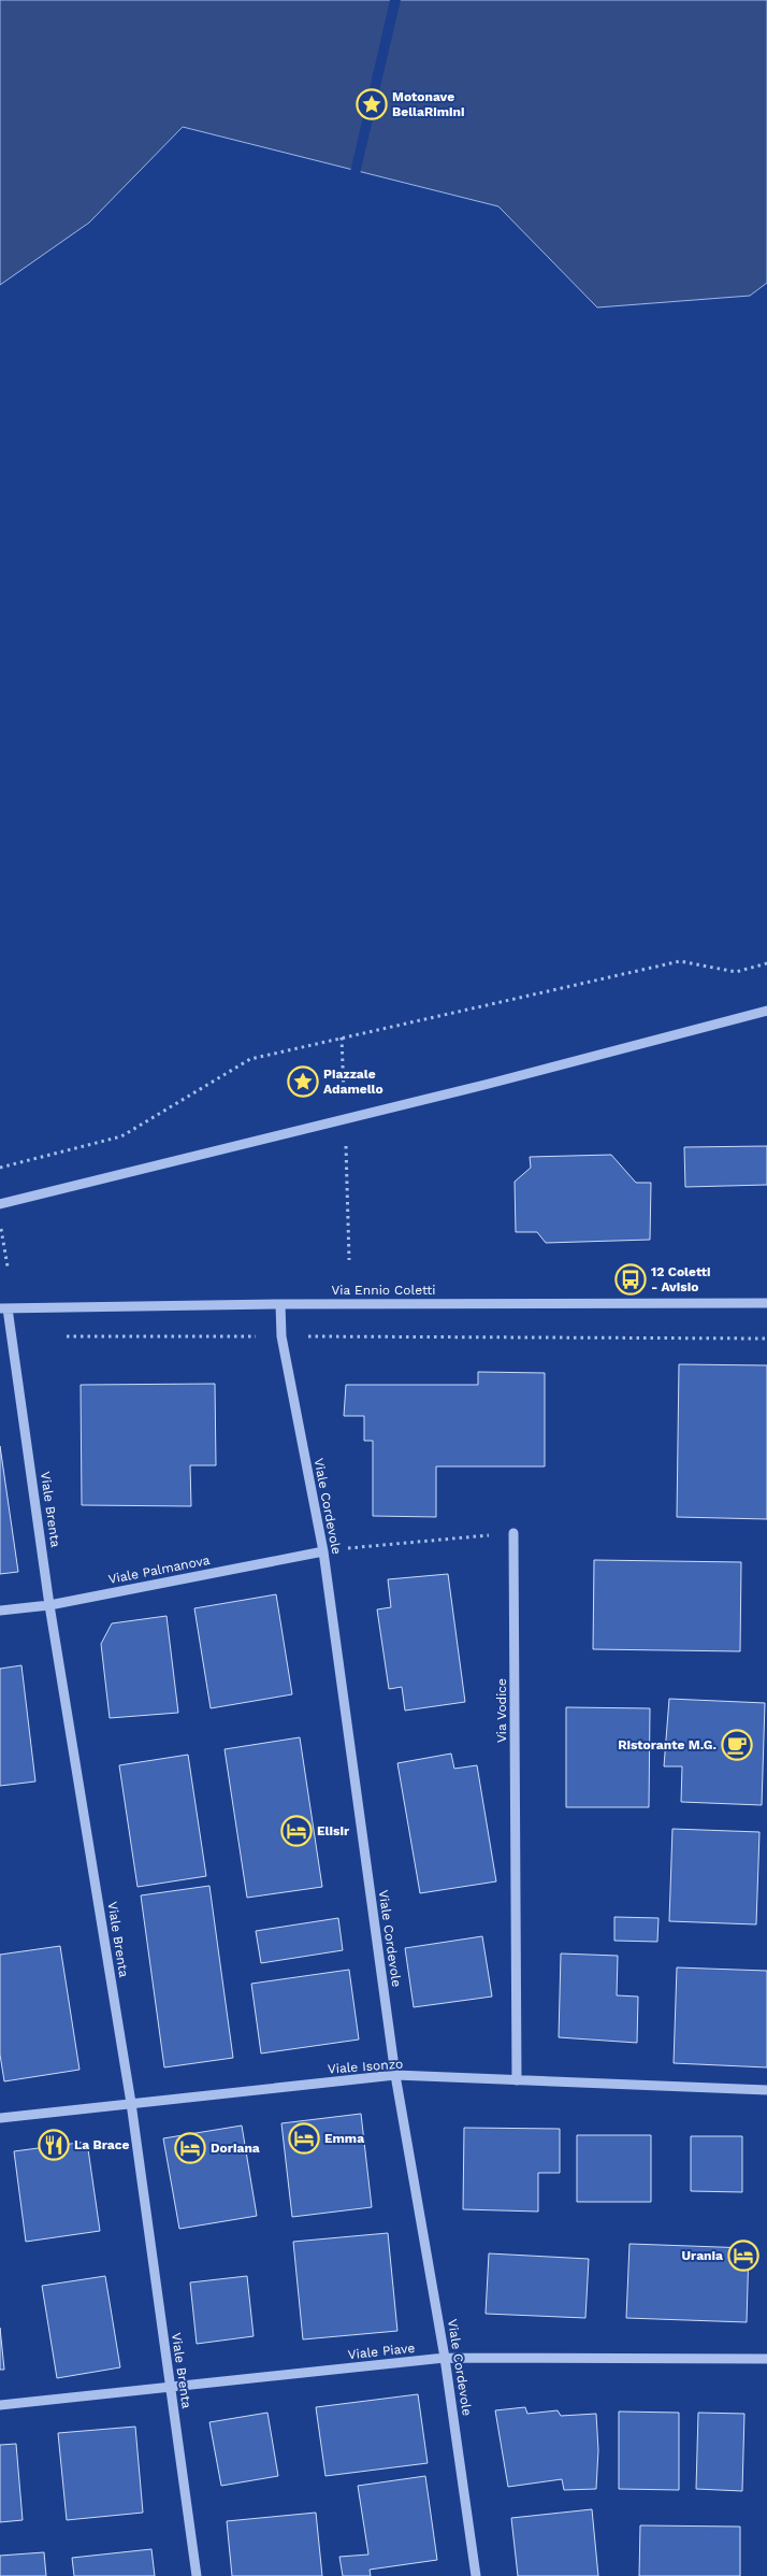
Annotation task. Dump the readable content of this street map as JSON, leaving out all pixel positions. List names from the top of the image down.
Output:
{
  "streets": {
    "street": [
      "Via Ennio Coletti",
      "Viale Cordevole",
      "Viale Brenta",
      "Viale Palmanova",
      "Via Vodice",
      "Viale Isonzo",
      "Viale Piave"
    ]
  },
  "crossings": [
    ["Via Ennio Coletti", "Viale Cordevole"],
    ["Via Ennio Coletti", "Viale Brenta"],
    ["Viale Cordevole", "Viale Palmanova"],
    ["Viale Cordevole", "Viale Isonzo"],
    ["Viale Cordevole", "Viale Piave"],
    ["Viale Brenta", "Viale Palmanova"],
    ["Viale Brenta", "Viale Isonzo"],
    ["Viale Brenta", "Viale Piave"],
    ["Via Vodice", "Viale Isonzo"]
  ],
  "places": {
    "place": ["Motonave BellaRimini", "Piazzale Adamello"],
    "bus stop": ["12 Coletti - Avisio"],
    "cafe": ["Ristorante M.G."],
    "hotel": [
      "Elisir",
      "Emma",
      "Doriana",
      "Urania"
    ],
    "restaurant": ["La Brace"]
  }
}
